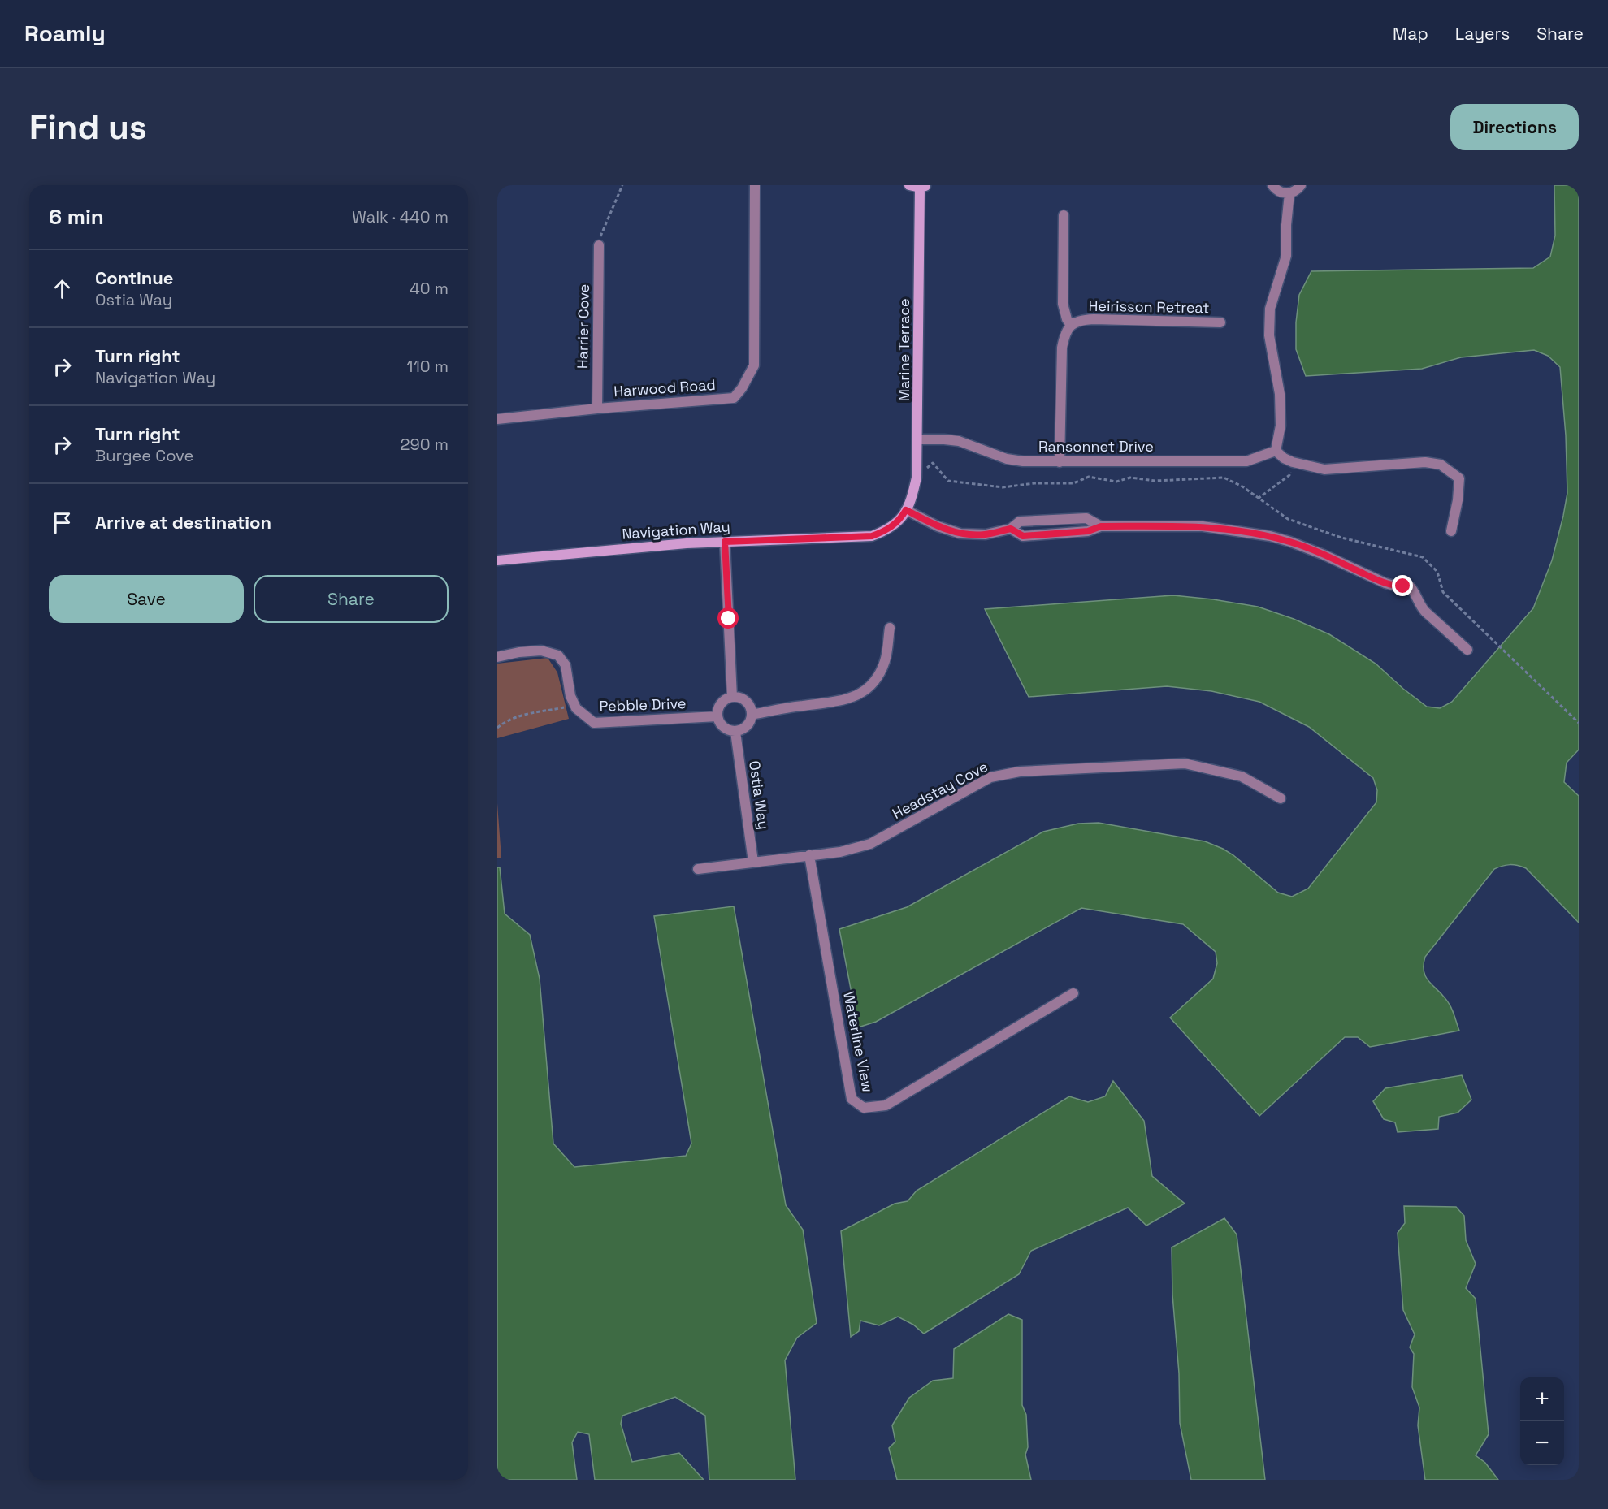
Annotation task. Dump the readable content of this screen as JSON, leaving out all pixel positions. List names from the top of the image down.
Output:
{
  "streets": {
    "street": [
      "Heirisson Retreat",
      "Harrier Cove",
      "Marine Terrace",
      "Harwood Road",
      "Ransonnet Drive",
      "Navigation Way",
      "Pebble Drive",
      "Headstay Cove",
      "Ostia Way",
      "Waterline View"
    ]
  },
  "crossings": [
    ["Heirisson Retreat", "Ransonnet Drive"],
    ["Harrier Cove", "Harwood Road"],
    ["Marine Terrace", "Ransonnet Drive"],
    ["Marine Terrace", "Navigation Way"],
    ["Pebble Drive", "Ostia Way"],
    ["Headstay Cove", "Ostia Way"],
    ["Headstay Cove", "Waterline View"]
  ],
  "page": {
    "header": "Roamly",
    "nav": ["Map", "Layers", "Share"],
    "buttons": [
      "Directions",
      ["Save", "Share"]
    ],
    "title": "Find us",
    "heading": ["6 min", "Walk · 440 m"],
    "list": [
      ["Continue", "Ostia Way", "40 m"],
      ["Turn right", "Navigation Way", "110 m"],
      ["Turn right", "Burgee Cove", "290 m"],
      "Arrive at destination"
    ],
    "map_buttons": ["+", "−"]
  }
}
